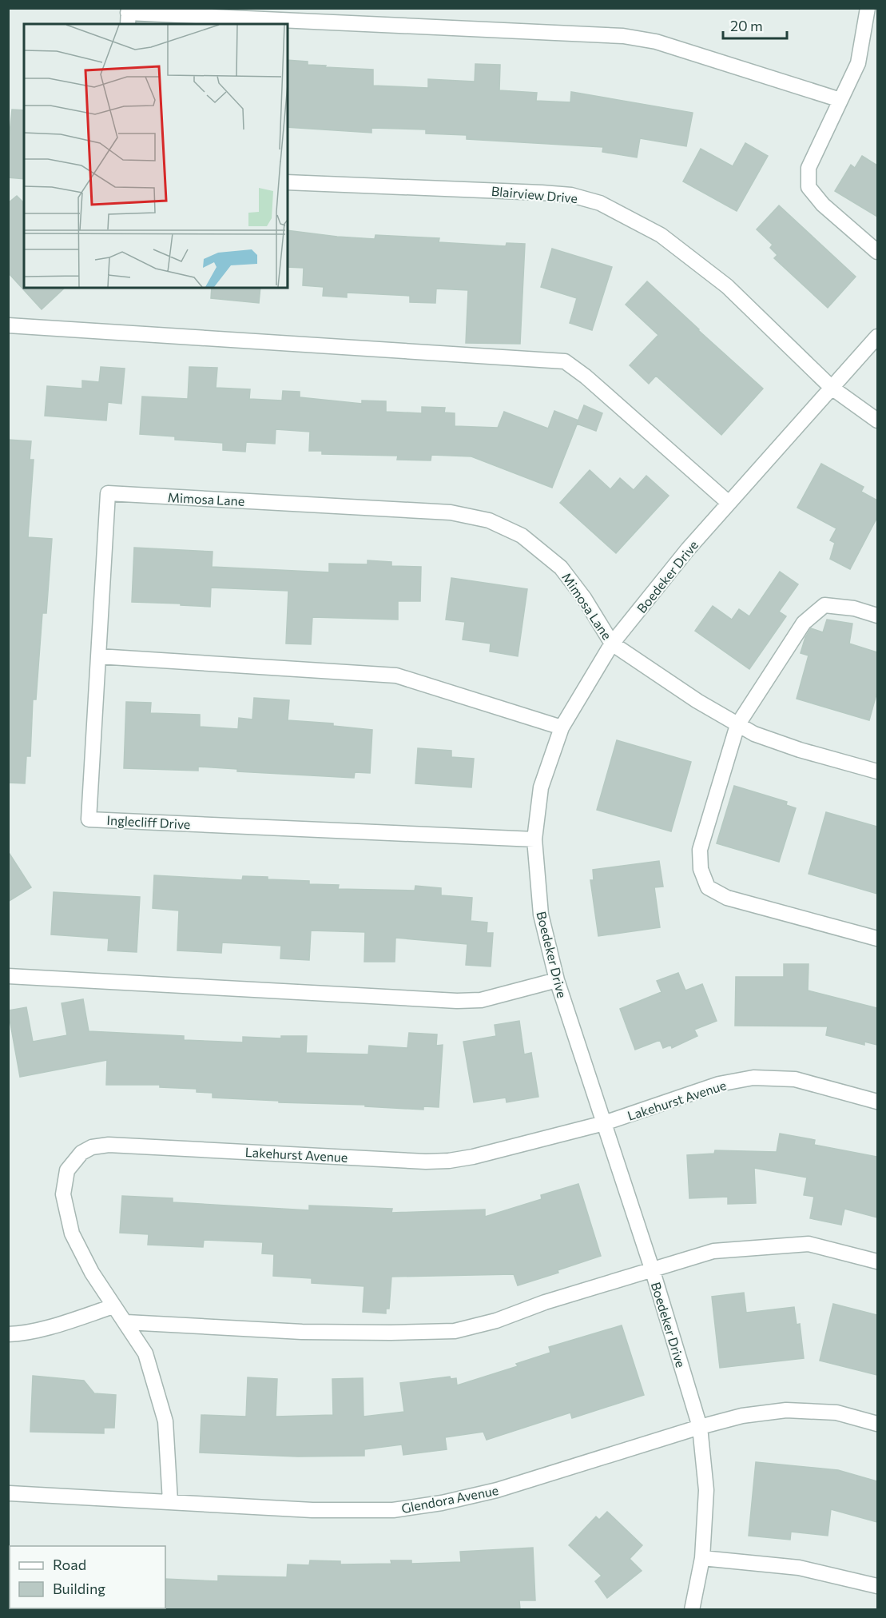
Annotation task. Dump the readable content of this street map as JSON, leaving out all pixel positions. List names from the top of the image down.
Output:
{
  "streets": {
    "street": [
      "Blairview Drive",
      "Mimosa Lane",
      "Boedeker Drive",
      "Inglecliff Drive",
      "Lakehurst Avenue",
      "Glendora Avenue"
    ]
  },
  "crossings": [
    ["Blairview Drive", "Boedeker Drive"],
    ["Mimosa Lane", "Boedeker Drive"],
    ["Mimosa Lane", "Inglecliff Drive"],
    ["Boedeker Drive", "Inglecliff Drive"],
    ["Boedeker Drive", "Lakehurst Avenue"],
    ["Boedeker Drive", "Glendora Avenue"],
    ["Lakehurst Avenue", "Glendora Avenue"]
  ],
  "legend": ["Road", "Building"],
  "scale_bar": "20 m"
}
